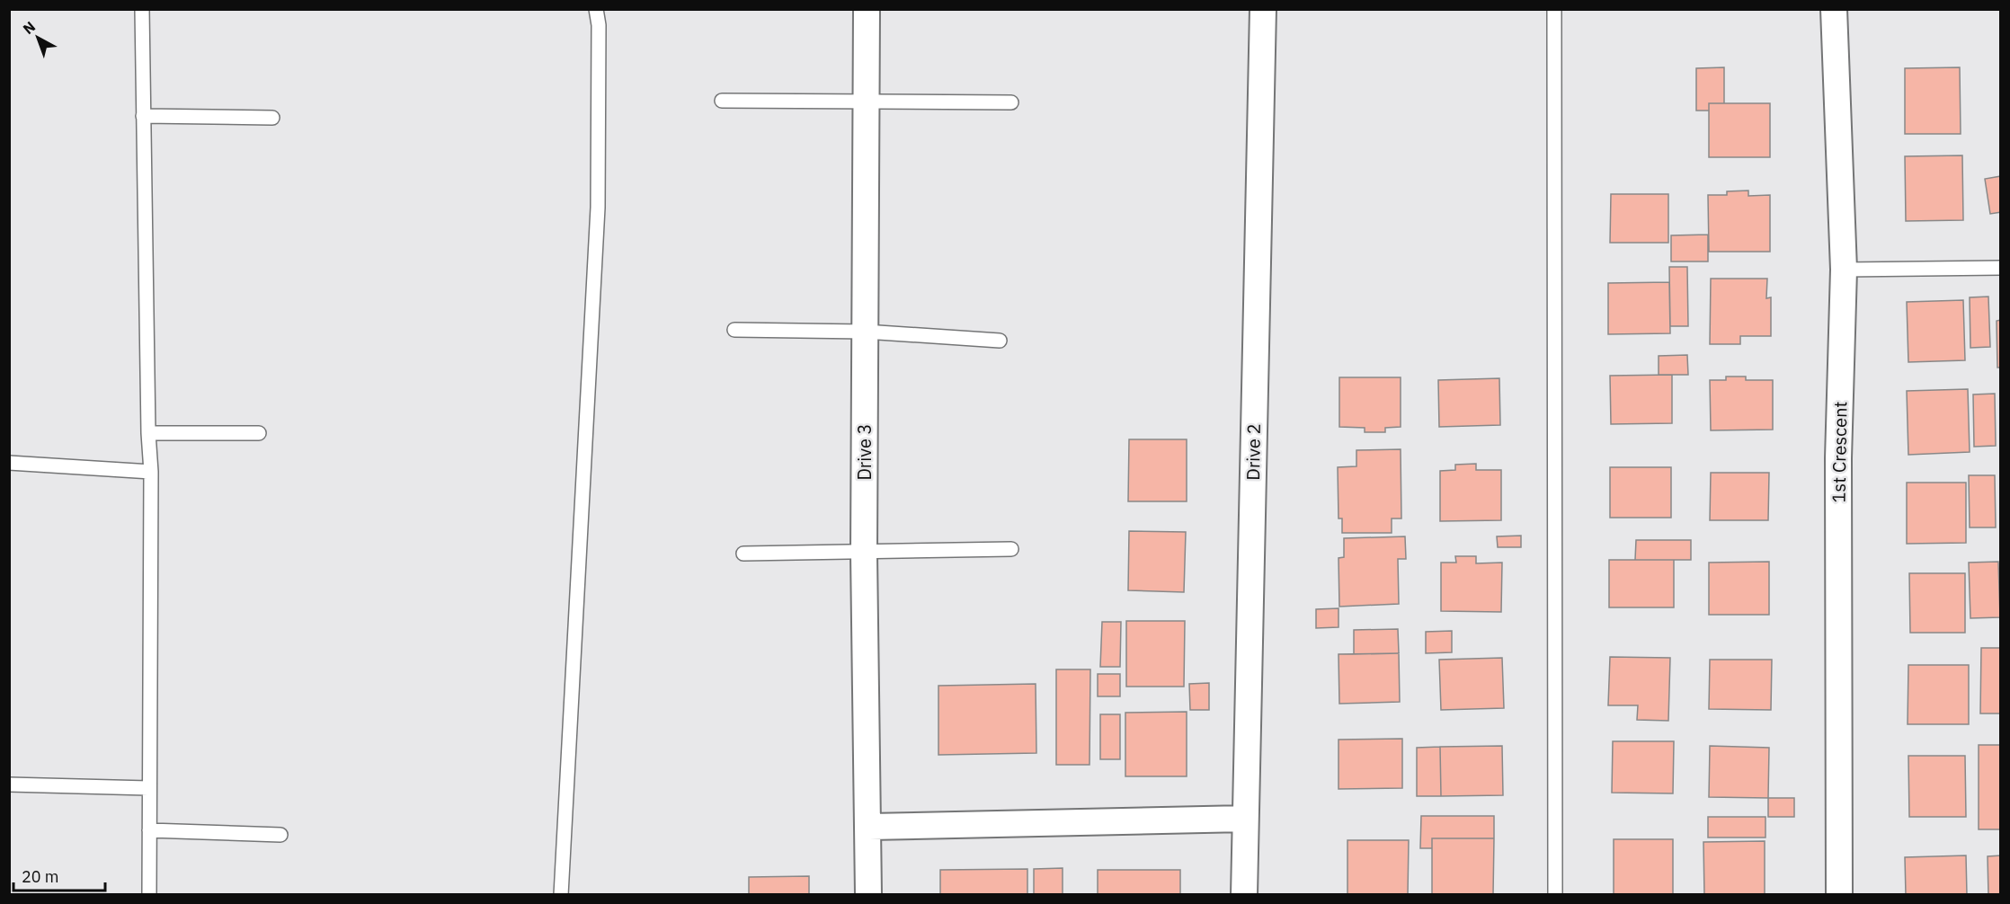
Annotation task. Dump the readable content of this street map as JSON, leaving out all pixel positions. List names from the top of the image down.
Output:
{
  "streets": {
    "street": ["Drive 3", "Drive 2", "1st Crescent"]
  },
  "scale_bar": "20 m",
  "north": "top left"
}
